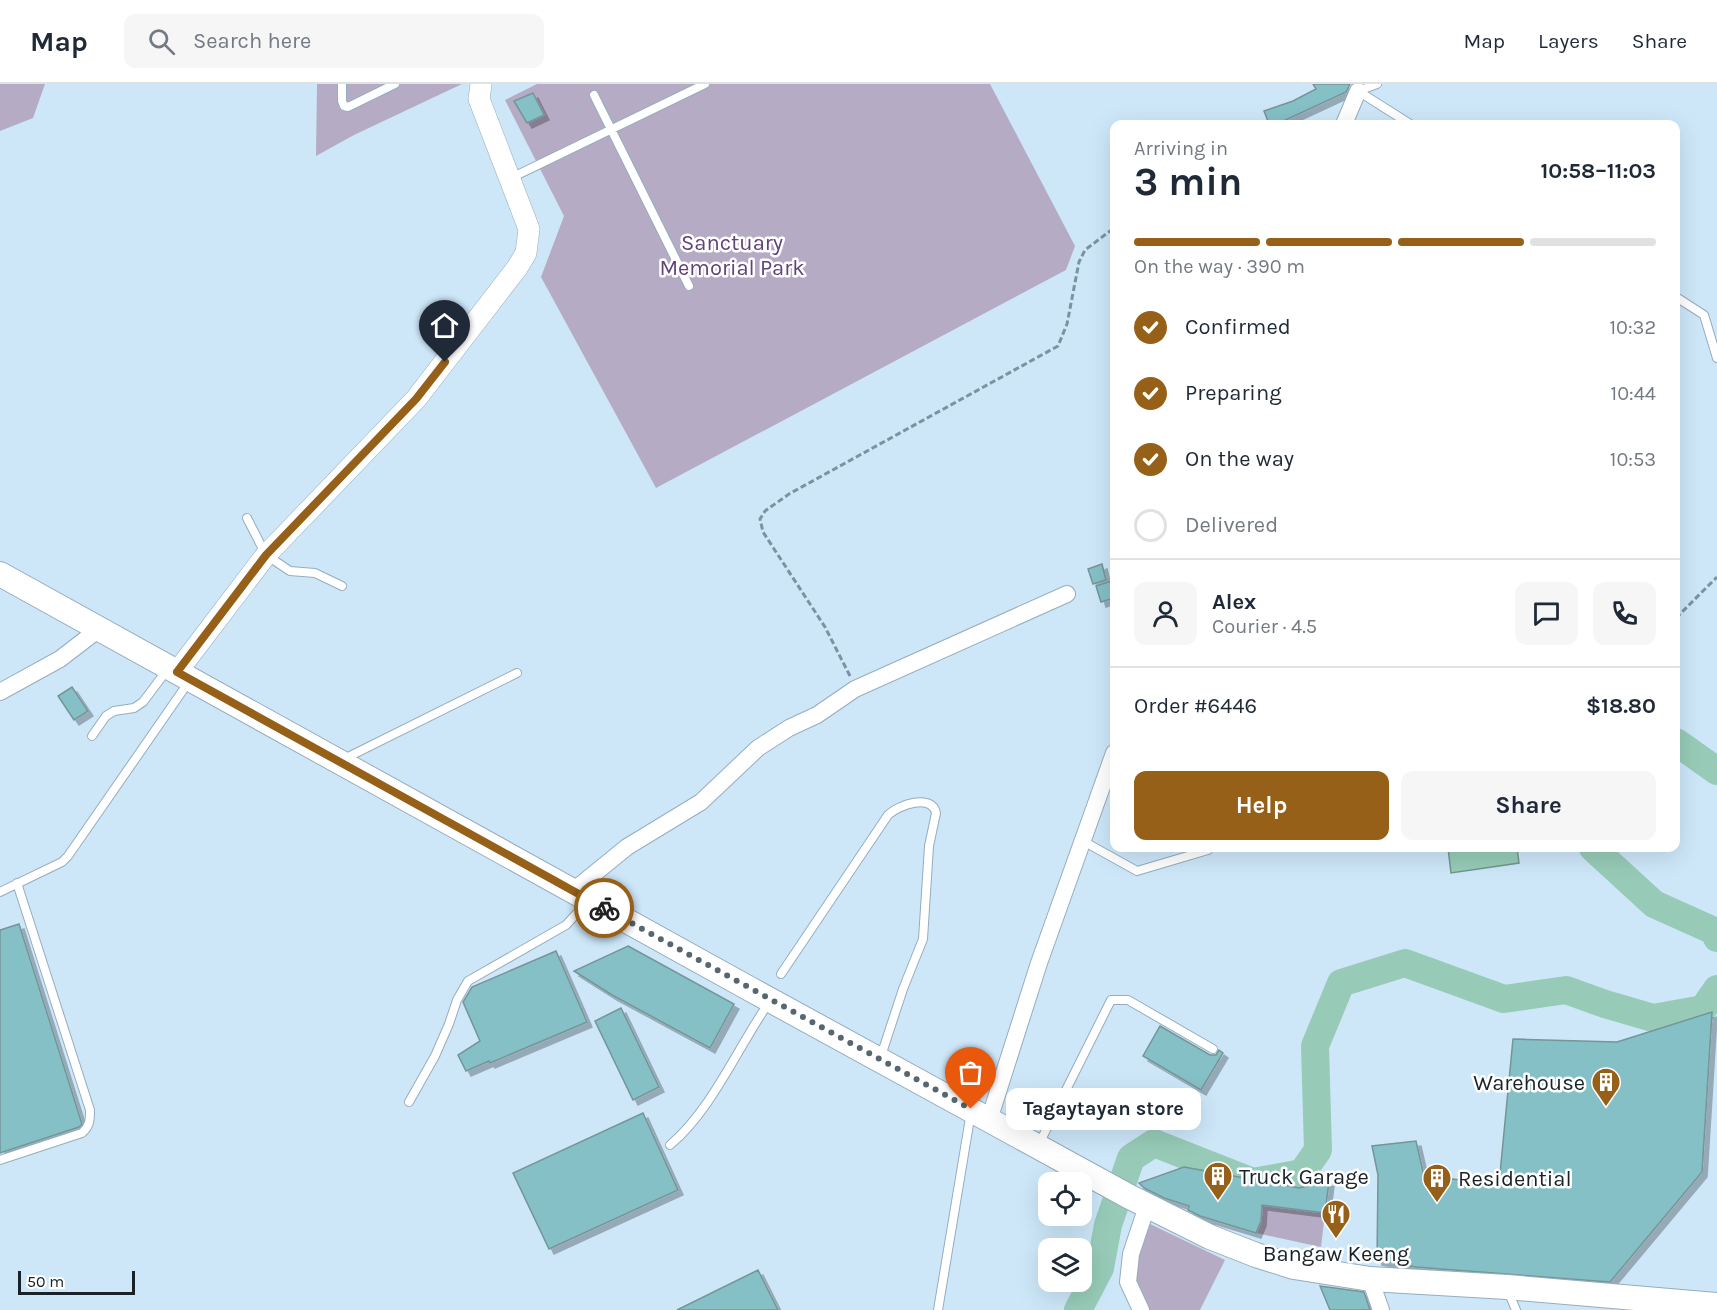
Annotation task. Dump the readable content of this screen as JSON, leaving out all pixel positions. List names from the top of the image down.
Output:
{
  "parks": ["Sanctuary Memorial Park"],
  "places": {
    "building": ["Warehouse", "Truck Garage", "Residential"],
    "other": ["Tagaytayan store"],
    "restaurant": ["Bangaw Keeng"]
  },
  "scale_bar": "50 m",
  "page": {
    "header": "Map",
    "search": "Search here",
    "nav": ["Map", "Layers", "Share"],
    "heading": ["3 min", "Arriving in", "10:58–11:03"],
    "panel": [
      "Alex",
      "Courier · 4.5",
      "Order #6446",
      "$18.80"
    ],
    "bar": "On the way · 390 m",
    "list": [
      ["Confirmed", "10:32"],
      ["Preparing", "10:44"],
      ["On the way", "10:53"],
      "Delivered"
    ],
    "buttons": ["Help", "Share"],
    "bubble": "Tagaytayan store",
    "scale": "50 m"
  }
}
